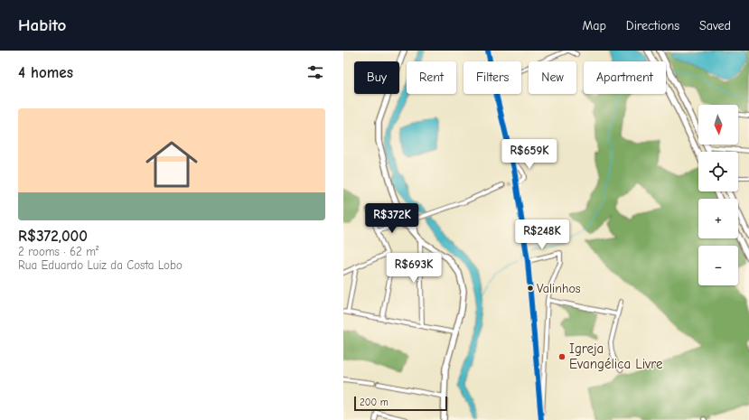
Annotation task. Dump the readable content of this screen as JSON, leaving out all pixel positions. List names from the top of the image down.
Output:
{
  "places": ["Valinhos", "Igreja Evangélica Livre"],
  "scale_bar": "200 m",
  "north": "bottom",
  "page": {
    "header": "Habito",
    "nav": ["Map", "Directions", "Saved"],
    "heading": "4 homes",
    "chip": [
      "Buy",
      "Rent",
      "Filters",
      "New",
      "Apartment"
    ],
    "list": [
      {
        "name": "R$372,000",
        "note": "2 rooms · 62 m² · Rua Eduardo Luiz da Costa Lobo"
      }
    ],
    "map_buttons": ["+", "−"],
    "price": [
      "R$659K",
      "R$372K",
      "R$248K",
      "R$693K"
    ],
    "scale": "200 m"
  }
}
